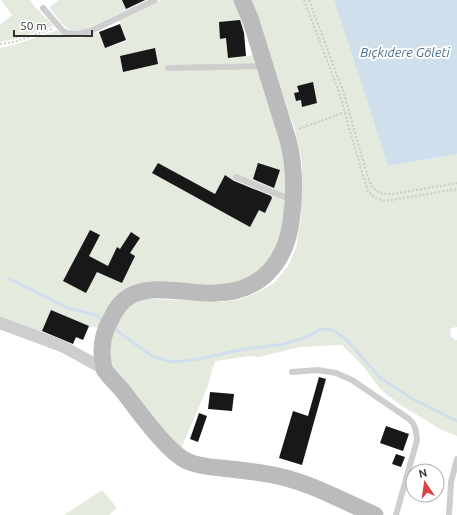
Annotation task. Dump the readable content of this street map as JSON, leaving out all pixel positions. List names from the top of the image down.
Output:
{
  "water": ["Bıçkıdere Göleti"],
  "scale_bar": "50 m",
  "north": "top"
}
